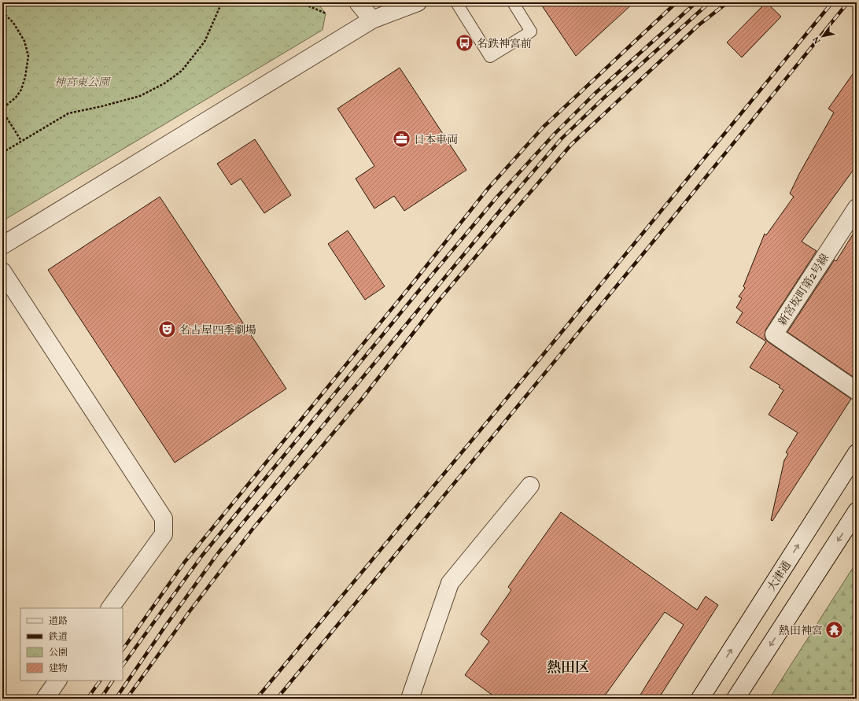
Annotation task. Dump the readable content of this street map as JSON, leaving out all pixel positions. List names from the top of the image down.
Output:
{
  "streets": {
    "street": ["新宮坂町第2号線", "大津通"]
  },
  "districts": ["熱田区"],
  "parks": ["神宮東公園"],
  "places": {
    "bus stop": ["名鉄神宮前"],
    "office": ["日本車両"],
    "theatre": ["名古屋四季劇場"],
    "temple": ["熱田神宮"]
  },
  "legend": [
    "道路",
    "鉄道",
    "公園",
    "建物"
  ],
  "north": "bottom left"
}
